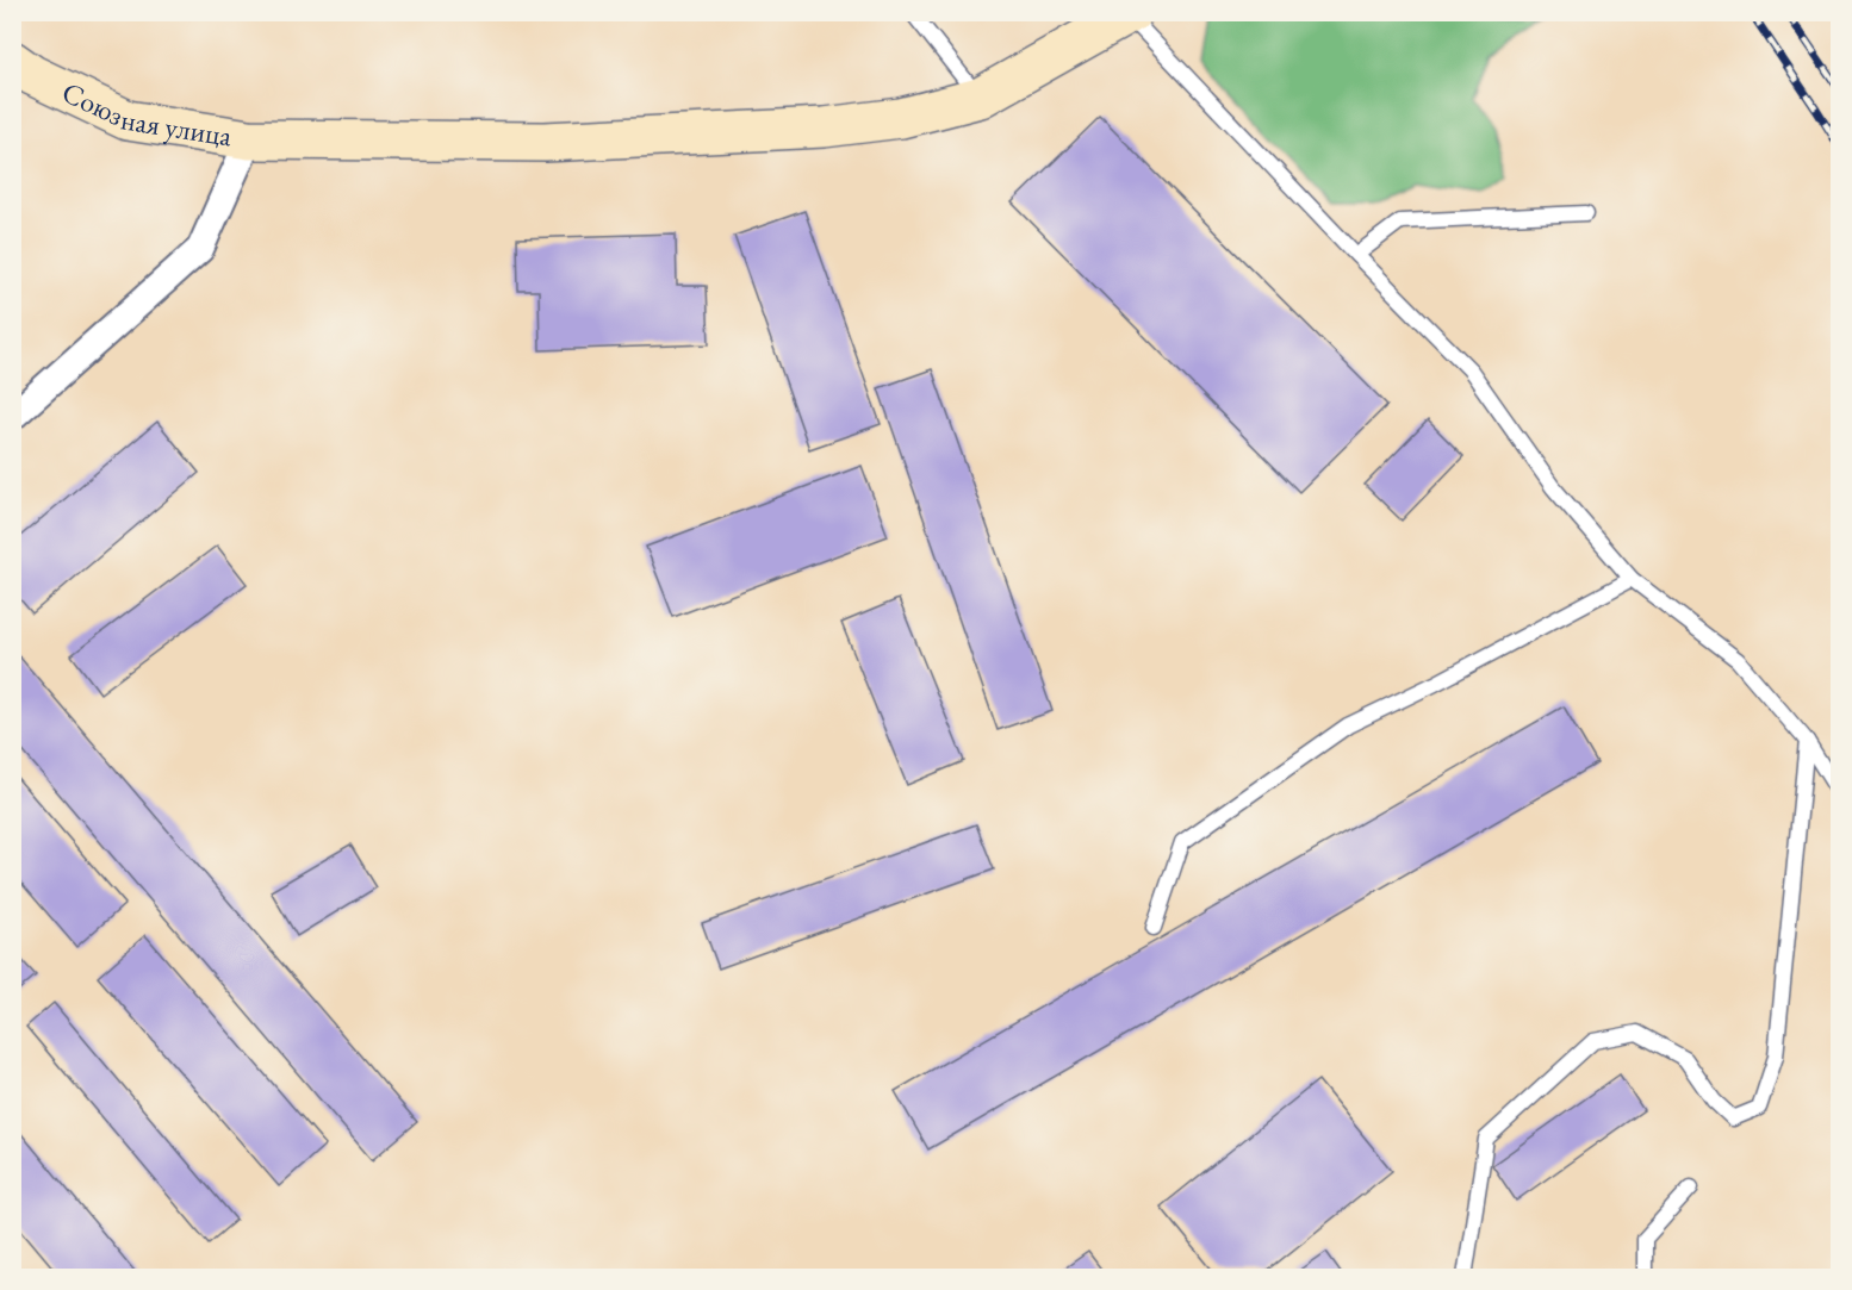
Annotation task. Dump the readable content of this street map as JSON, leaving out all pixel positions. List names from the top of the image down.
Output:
{
  "streets": {
    "main road": ["Союзная улица"]
  }
}
